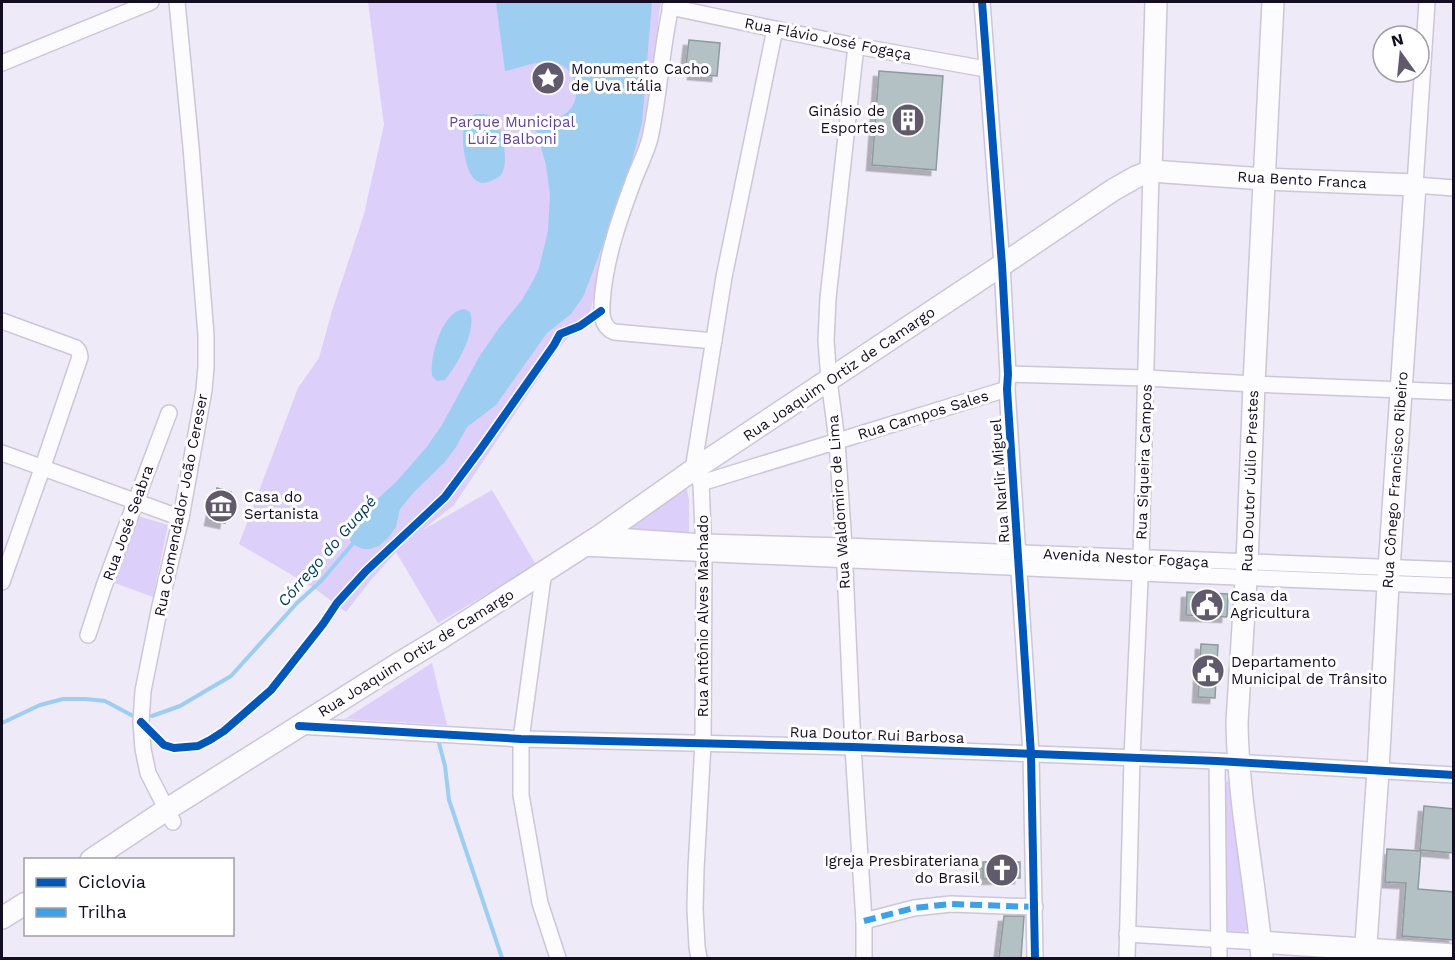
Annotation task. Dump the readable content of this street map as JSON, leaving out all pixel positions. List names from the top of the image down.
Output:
{
  "streets": {
    "main road": [
      "Rua Bento Franca",
      "Rua Joaquim Ortiz de Camargo",
      "Rua Siqueira Campos",
      "Rua Cônego Francisco Ribeiro",
      "Rua Doutor Júlio Prestes"
    ],
    "street": [
      "Rua Flávio José Fogaça",
      "Rua Campos Sales",
      "Rua Narlir Miguel",
      "Rua Waldomiro de Lima",
      "Rua Comendador João Cereser",
      "Rua José Seabra",
      "Avenida Nestor Fogaça",
      "Rua Antônio Alves Machado",
      "Rua Doutor Rui Barbosa"
    ]
  },
  "crossings": [
    ["Rua Flávio José Fogaça", "Rua Narlir Miguel"],
    ["Rua Flávio José Fogaça", "Rua Waldomiro de Lima"],
    ["Rua Flávio José Fogaça", "Rua Antônio Alves Machado"],
    ["Rua Bento Franca", "Rua Joaquim Ortiz de Camargo"],
    ["Rua Bento Franca", "Rua Siqueira Campos"],
    ["Rua Bento Franca", "Rua Cônego Francisco Ribeiro"],
    ["Rua Bento Franca", "Rua Doutor Júlio Prestes"],
    ["Rua Joaquim Ortiz de Camargo", "Rua Campos Sales"],
    ["Rua Joaquim Ortiz de Camargo", "Rua Siqueira Campos"],
    ["Rua Joaquim Ortiz de Camargo", "Rua Narlir Miguel"],
    ["Rua Joaquim Ortiz de Camargo", "Rua Waldomiro de Lima"],
    ["Rua Joaquim Ortiz de Camargo", "Rua Comendador João Cereser"],
    ["Rua Joaquim Ortiz de Camargo", "Avenida Nestor Fogaça"],
    ["Rua Joaquim Ortiz de Camargo", "Rua Antônio Alves Machado"],
    ["Rua Joaquim Ortiz de Camargo", "Rua Doutor Rui Barbosa"],
    ["Rua Campos Sales", "Rua Siqueira Campos"],
    ["Rua Campos Sales", "Rua Cônego Francisco Ribeiro"],
    ["Rua Campos Sales", "Rua Narlir Miguel"],
    ["Rua Campos Sales", "Rua Doutor Júlio Prestes"],
    ["Rua Campos Sales", "Rua Waldomiro de Lima"],
    ["Rua Campos Sales", "Rua Antônio Alves Machado"],
    ["Rua Siqueira Campos", "Avenida Nestor Fogaça"],
    ["Rua Siqueira Campos", "Rua Doutor Rui Barbosa"],
    ["Rua Cônego Francisco Ribeiro", "Avenida Nestor Fogaça"],
    ["Rua Cônego Francisco Ribeiro", "Rua Doutor Rui Barbosa"],
    ["Rua Narlir Miguel", "Avenida Nestor Fogaça"],
    ["Rua Narlir Miguel", "Rua Doutor Rui Barbosa"],
    ["Rua Doutor Júlio Prestes", "Avenida Nestor Fogaça"],
    ["Rua Doutor Júlio Prestes", "Rua Doutor Rui Barbosa"],
    ["Rua Waldomiro de Lima", "Avenida Nestor Fogaça"],
    ["Rua Waldomiro de Lima", "Rua Doutor Rui Barbosa"],
    ["Avenida Nestor Fogaça", "Rua Antônio Alves Machado"],
    ["Rua Antônio Alves Machado", "Rua Doutor Rui Barbosa"]
  ],
  "water": ["Córrego do Guapé"],
  "parks": ["Parque Municipal Luiz Balboni"],
  "places": {
    "place": ["Monumento Cacho de Uva Itália"],
    "building": ["Ginásio de Esportes"],
    "museum": ["Casa do Sertanista"],
    "public building": ["Casa da Agricultura", "Departamento Municipal de Trânsito"],
    "church": ["Igreja Presbirateriana do Brasil"]
  },
  "legend": ["Ciclovia", "Trilha"],
  "north": "top"
}
